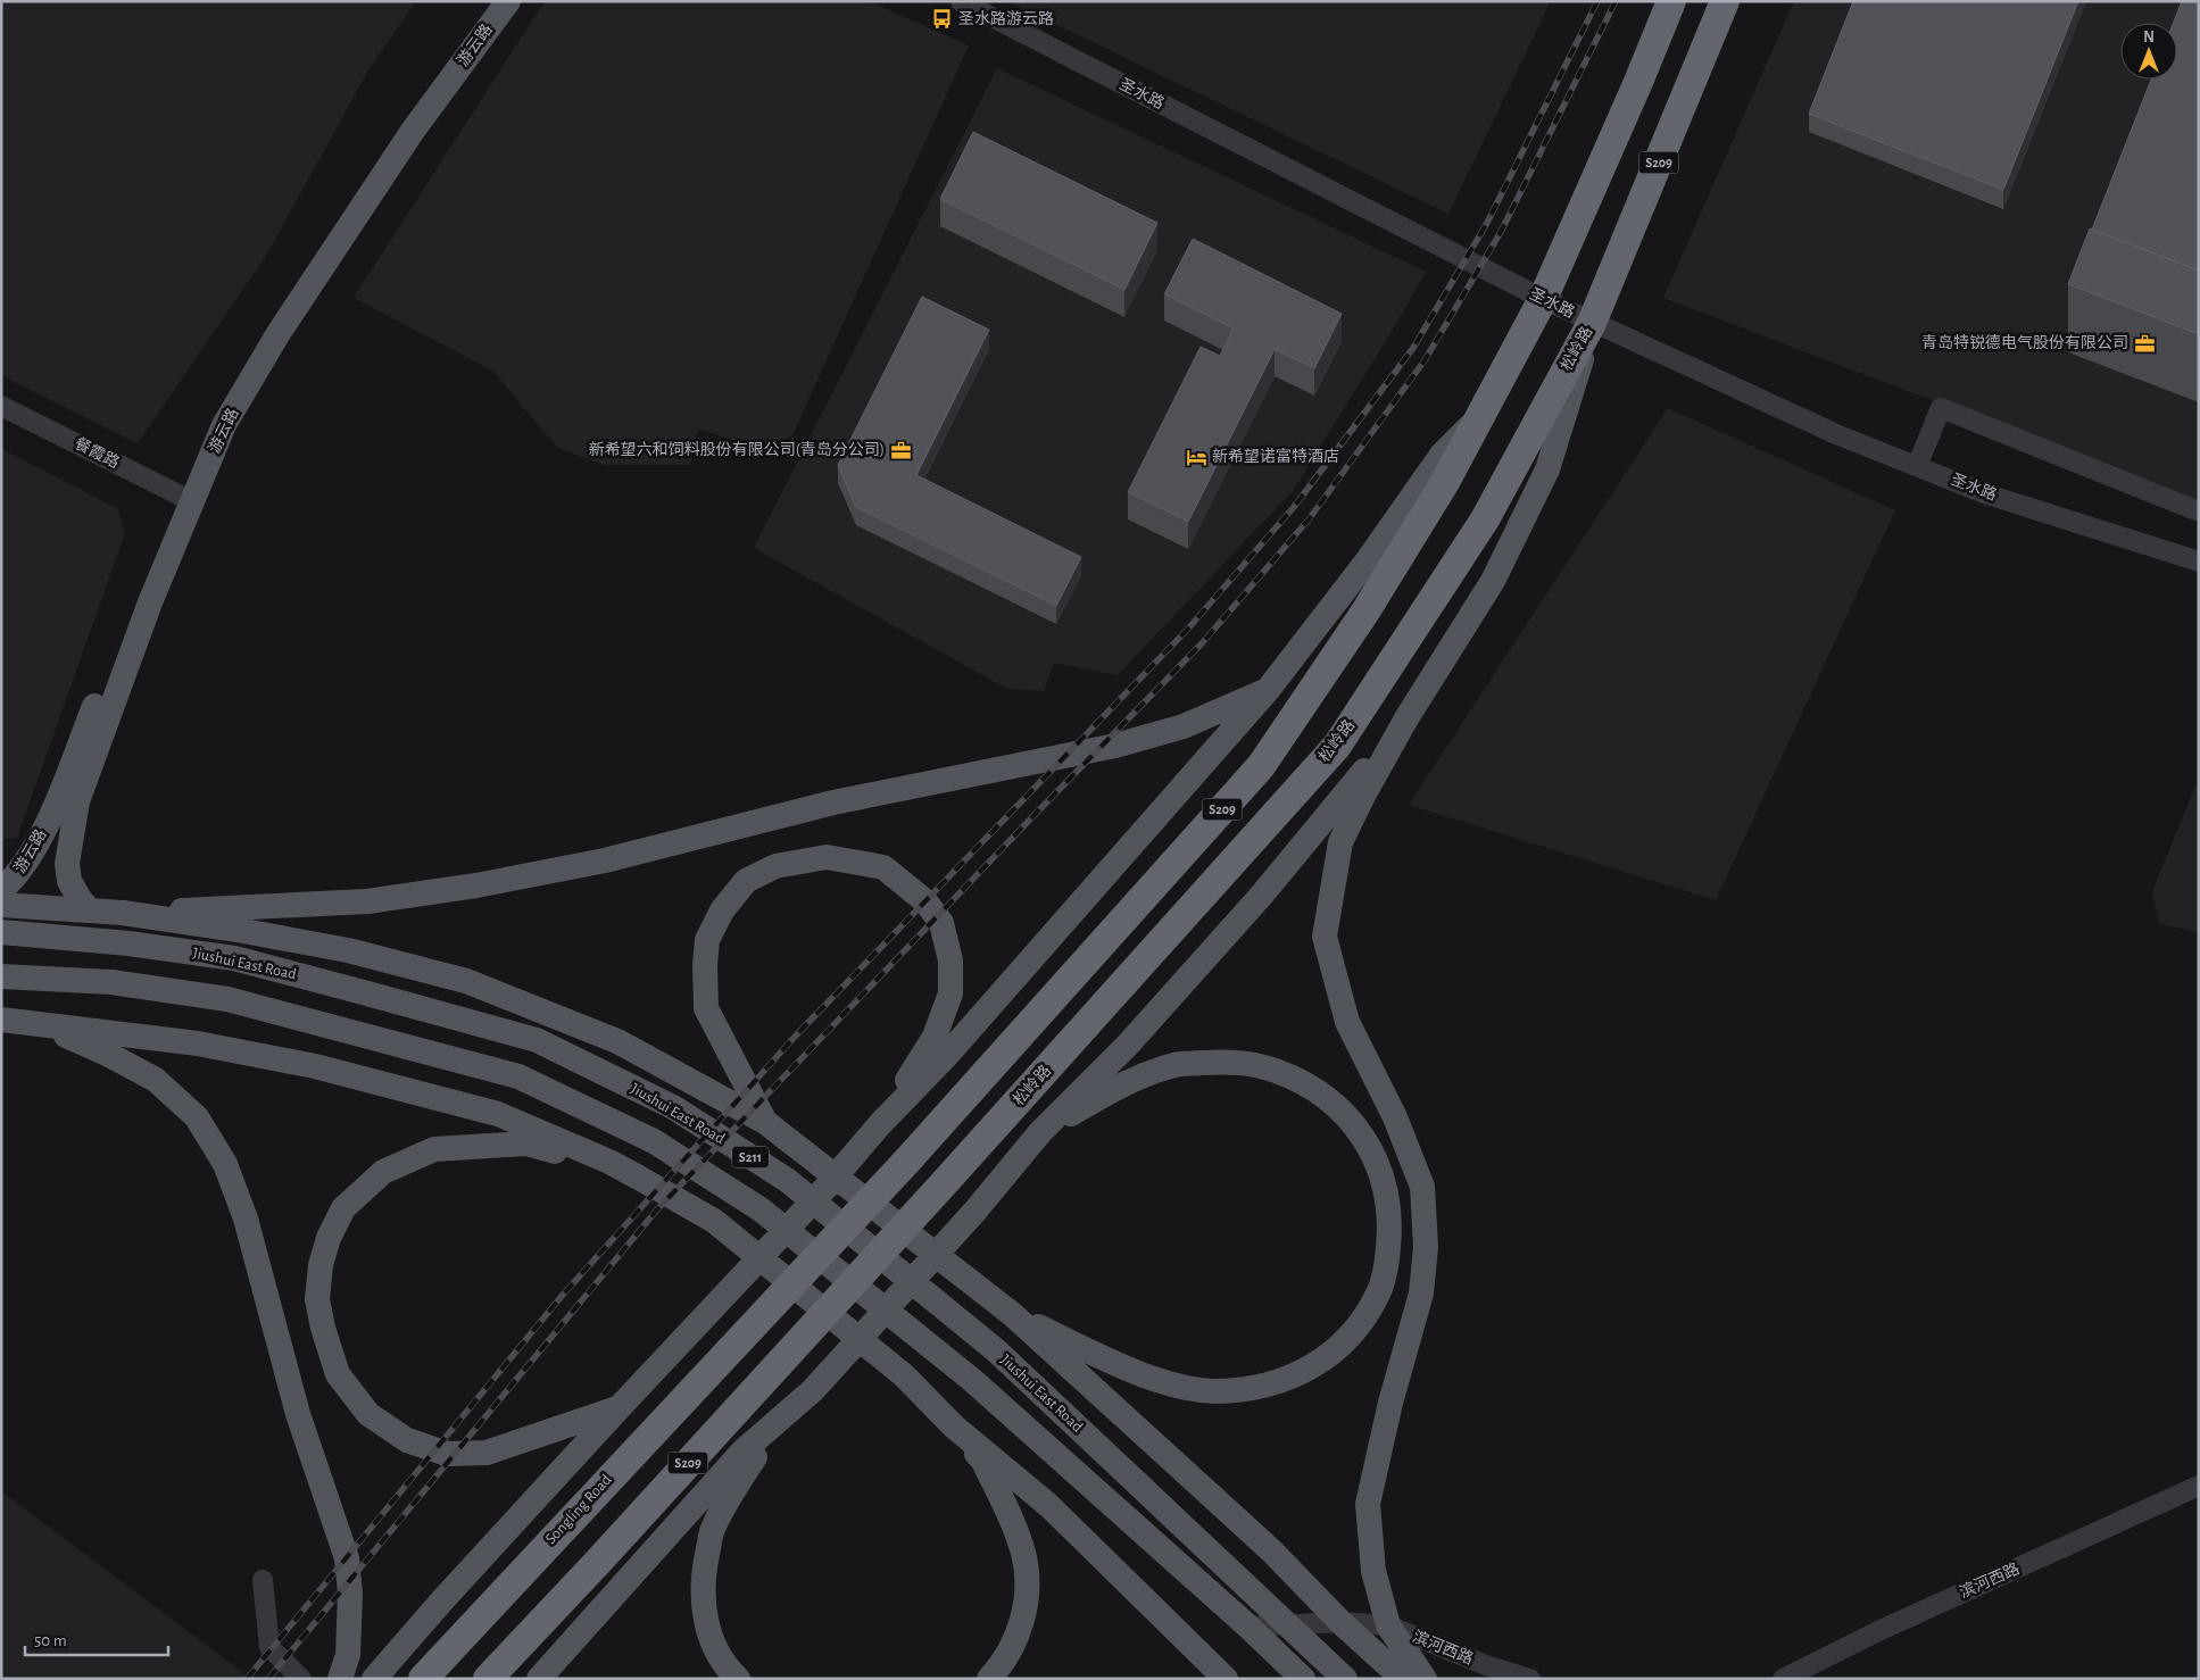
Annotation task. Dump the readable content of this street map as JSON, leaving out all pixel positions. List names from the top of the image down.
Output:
{
  "streets": {
    "highway": ["S209", "松岭路", "Songling Road"],
    "main road": ["游云路", "Jiushui East Road", "S211"],
    "street": ["圣水路", "餐霞路", "滨河西路"]
  },
  "crossings": [
    ["游云路", "餐霞路"],
    ["圣水路", "S209"],
    ["圣水路", "松岭路"],
    ["S209", "Songling Road"],
    ["Jiushui East Road", "滨河西路"],
    ["S211", "滨河西路"]
  ],
  "places": {
    "bus stop": ["圣水路游云路"],
    "office": ["青岛特锐德电气股份有限公司", "新希望六和饲料股份有限公司(青岛分公司)"],
    "hotel": ["新希望诺富特酒店"]
  },
  "scale_bar": "50 m",
  "north": "top"
}
